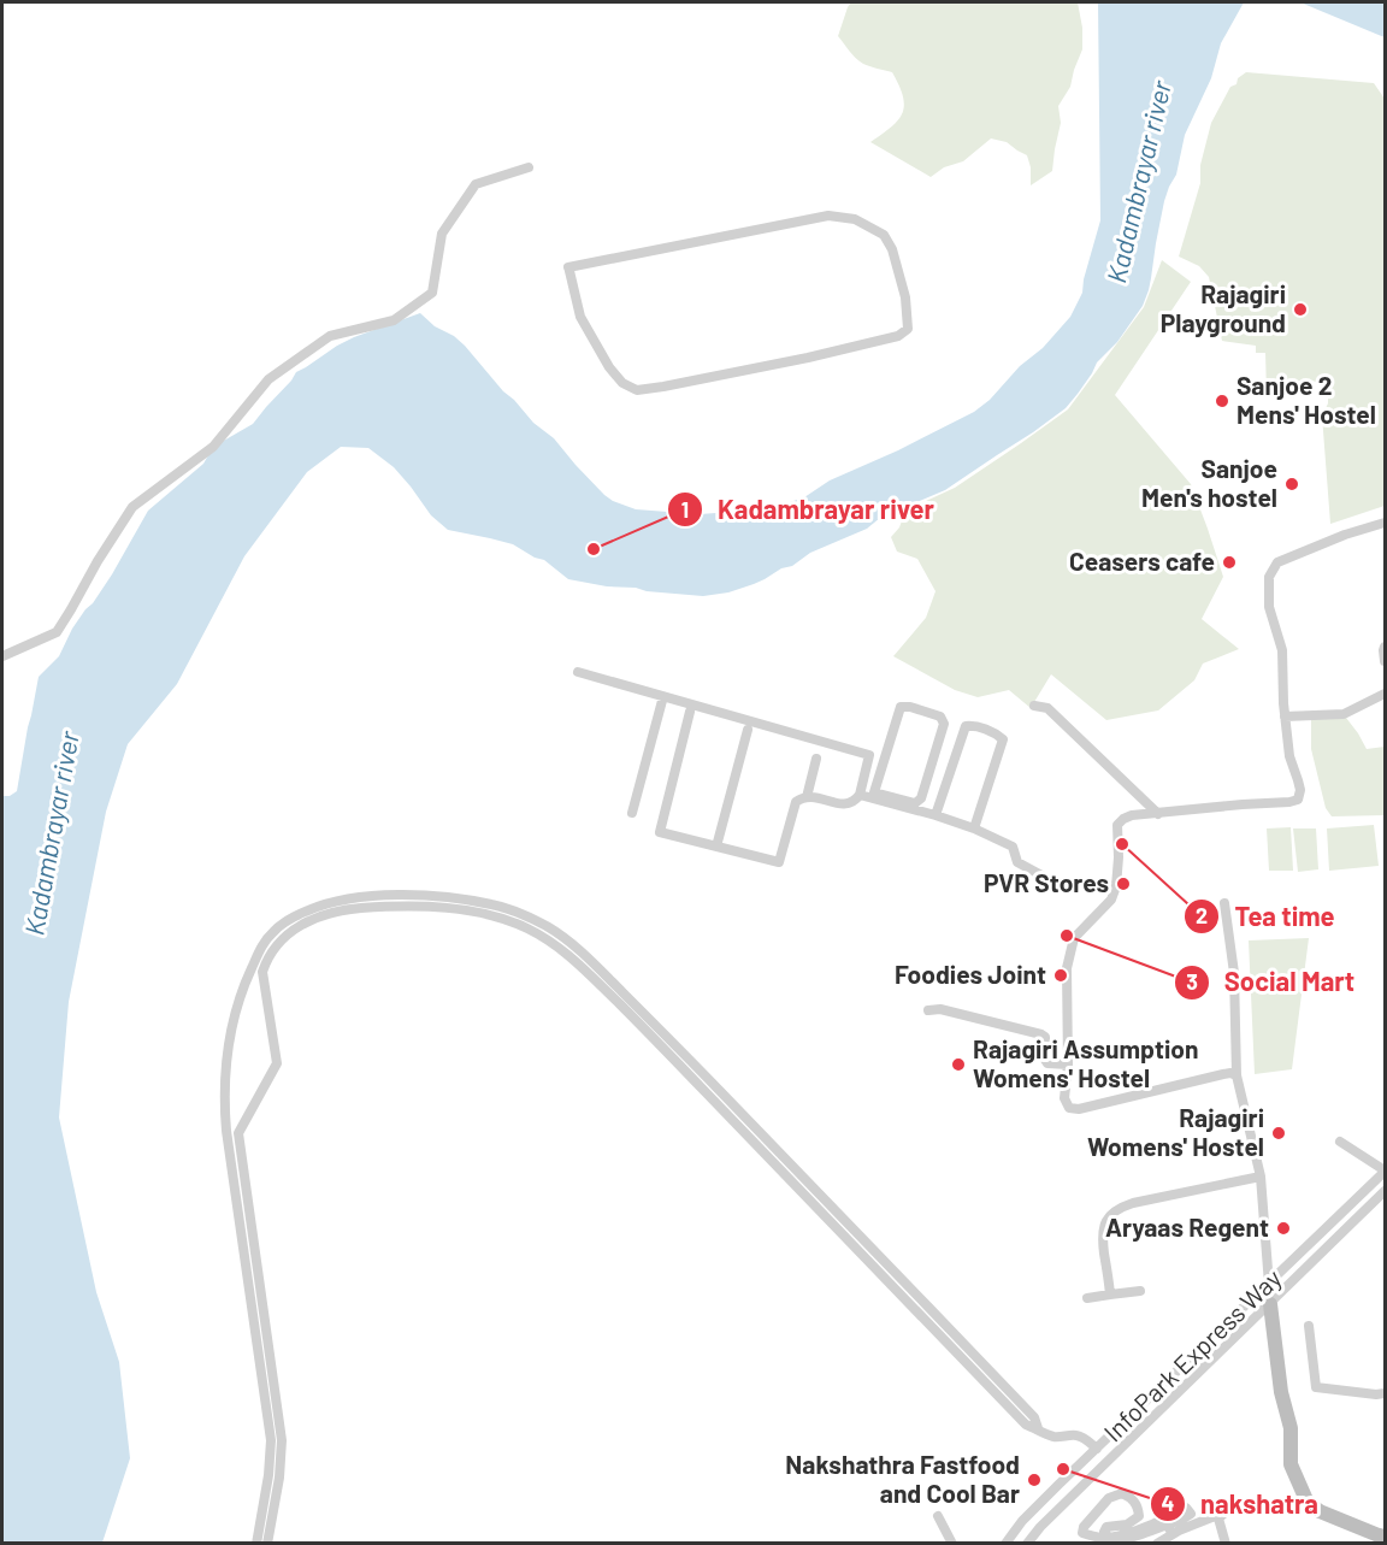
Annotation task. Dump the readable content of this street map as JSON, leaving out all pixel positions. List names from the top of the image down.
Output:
{
  "streets": {
    "street": ["InfoPark Express Way"]
  },
  "water": ["Kadambrayar river"],
  "places": [
    "Rajagiri Playground",
    "Sanjoe 2 Mens' Hostel",
    "Sanjoe Men's hostel",
    "Kadambrayar river",
    "Ceasers cafe",
    "Tea time",
    "PVR Stores",
    "Social Mart",
    "Foodies Joint",
    "Rajagiri Assumption Womens' Hostel",
    "Rajagiri Womens' Hostel",
    "Aryaas Regent",
    "nakshatra",
    "Nakshathra Fastfood and Cool Bar"
  ]
}
